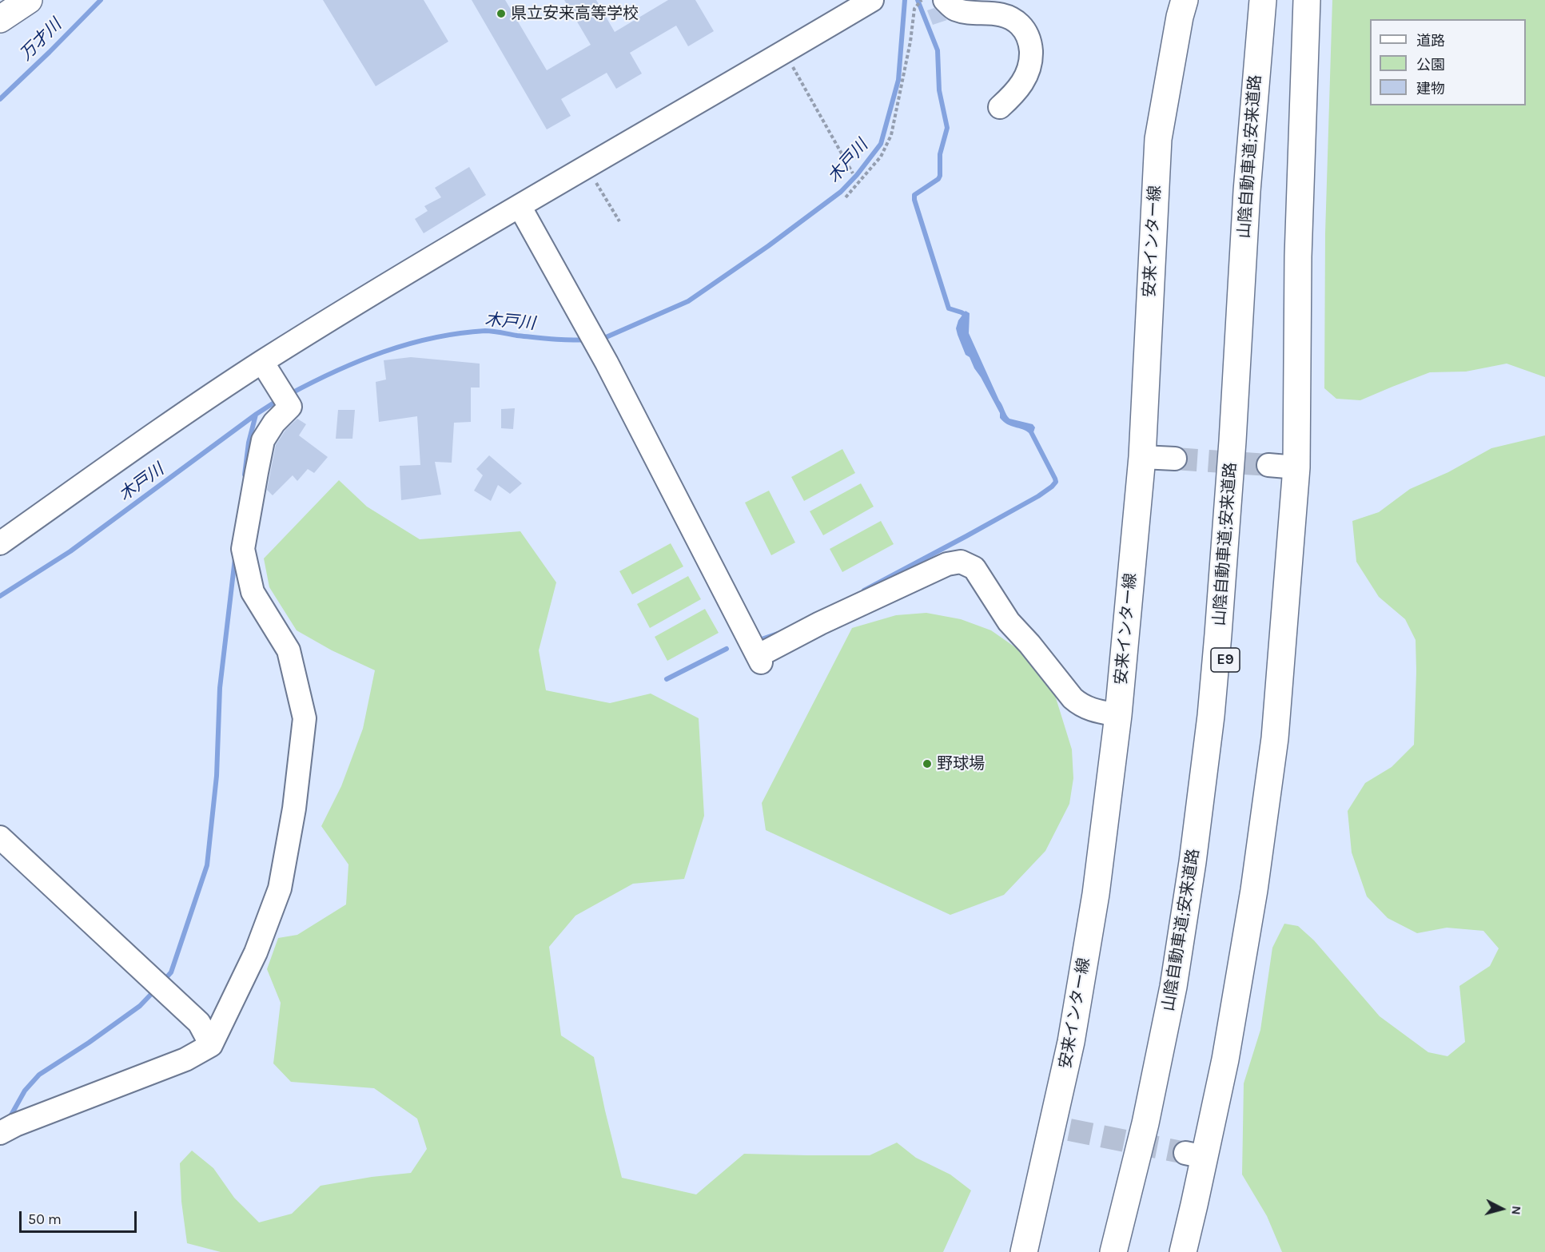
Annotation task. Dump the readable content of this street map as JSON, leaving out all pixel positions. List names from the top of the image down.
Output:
{
  "streets": {
    "main road": ["山陰自動車道;安来道路", "安来インター線", "E9"]
  },
  "water": ["万才川", "木戸川"],
  "places": ["県立安来高等学校", "野球場"],
  "legend": ["道路", "公園", "建物"],
  "scale_bar": "50 m",
  "north": "right"
}
